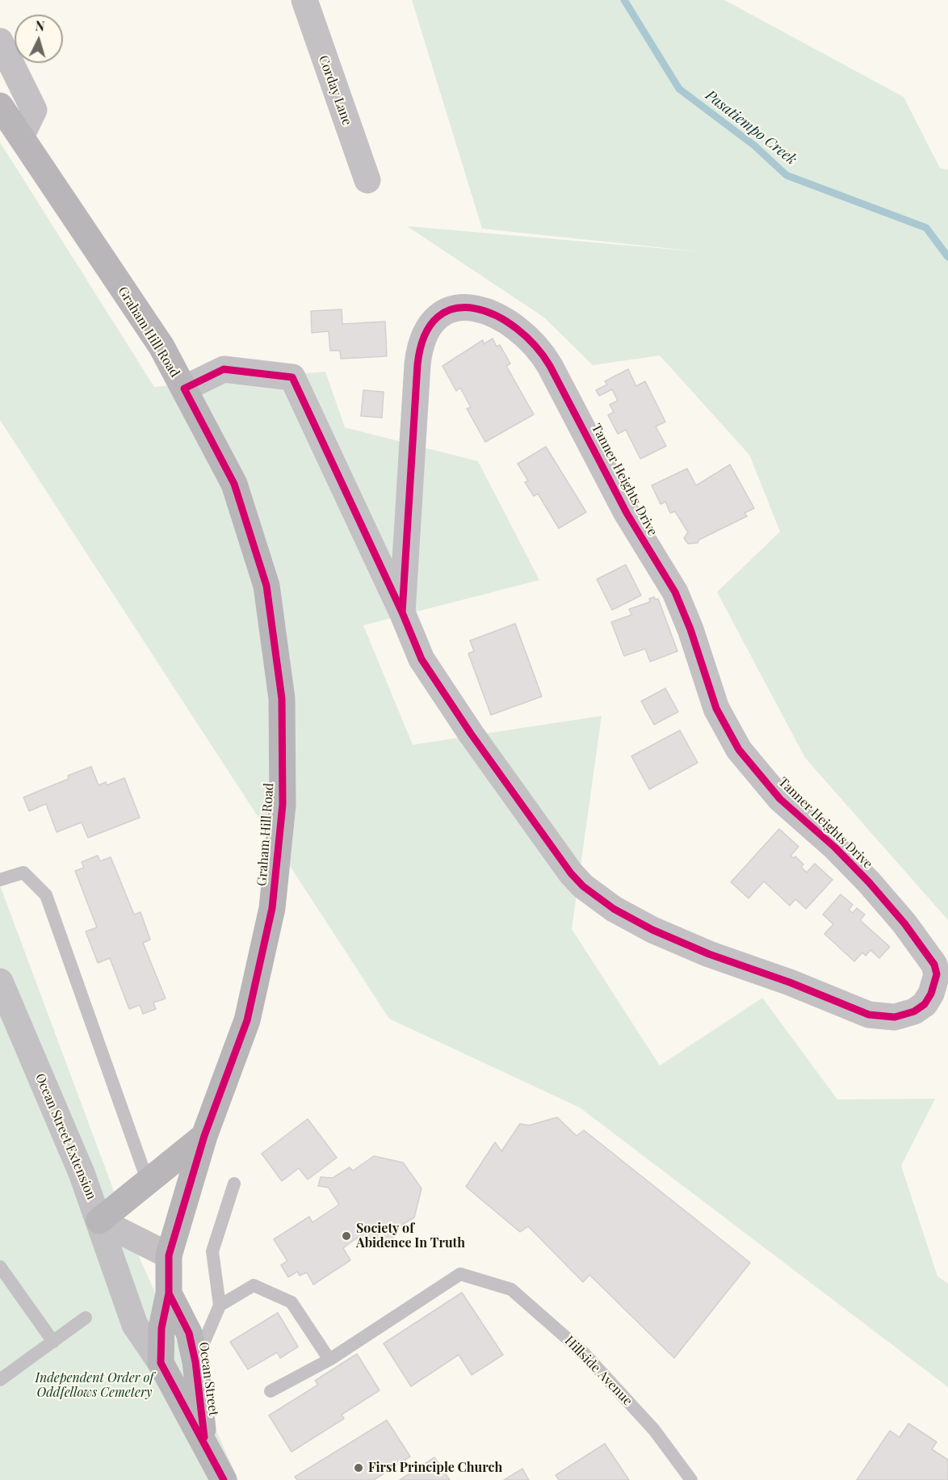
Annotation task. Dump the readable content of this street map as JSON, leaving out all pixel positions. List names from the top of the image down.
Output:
{
  "streets": {
    "main road": ["Graham Hill Road", "Ocean Street"],
    "street": ["Corday Lane", "Tanner Heights Drive", "Ocean Street Extension"],
    "lane": ["Hillside Avenue"]
  },
  "crossings": [
    ["Graham Hill Road", "Tanner Heights Drive"],
    ["Graham Hill Road", "Ocean Street"],
    ["Ocean Street Extension", "Ocean Street"]
  ],
  "water": ["Pasatiempo Creek"],
  "parks": ["Independent Order of Oddfellows Cemetery"],
  "places": ["Society of Abidence In Truth", "First Principle Church"],
  "north": "top"
}
